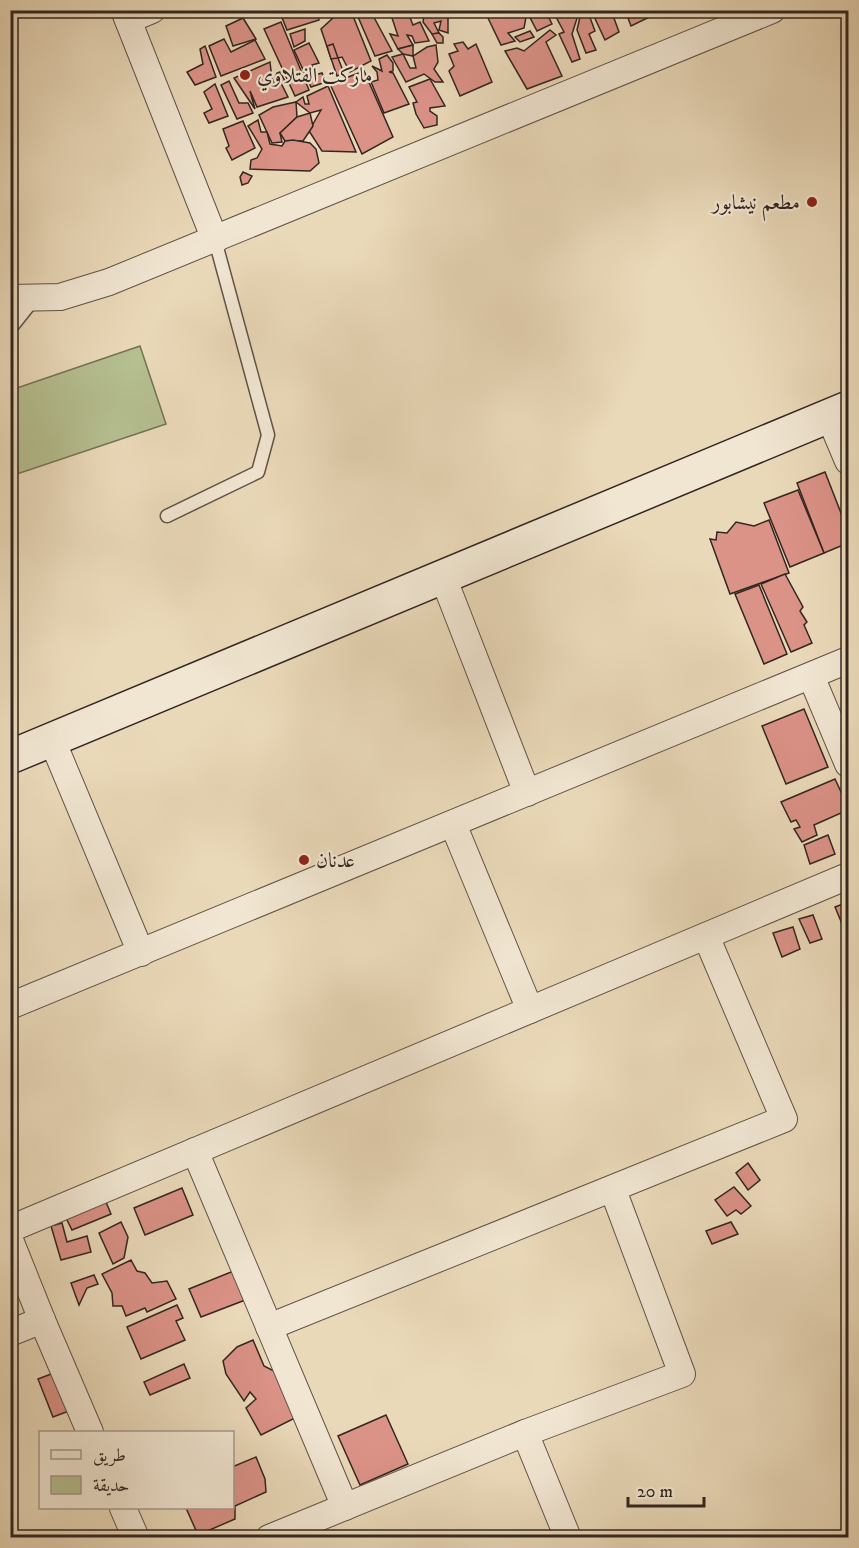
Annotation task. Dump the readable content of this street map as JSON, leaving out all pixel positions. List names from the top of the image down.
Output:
{
  "places": ["ماركت الفتلاوي", "مطعم نيشابور", "عدنان"],
  "legend": ["طريق", "حديقة"],
  "scale_bar": "20 m"
}
